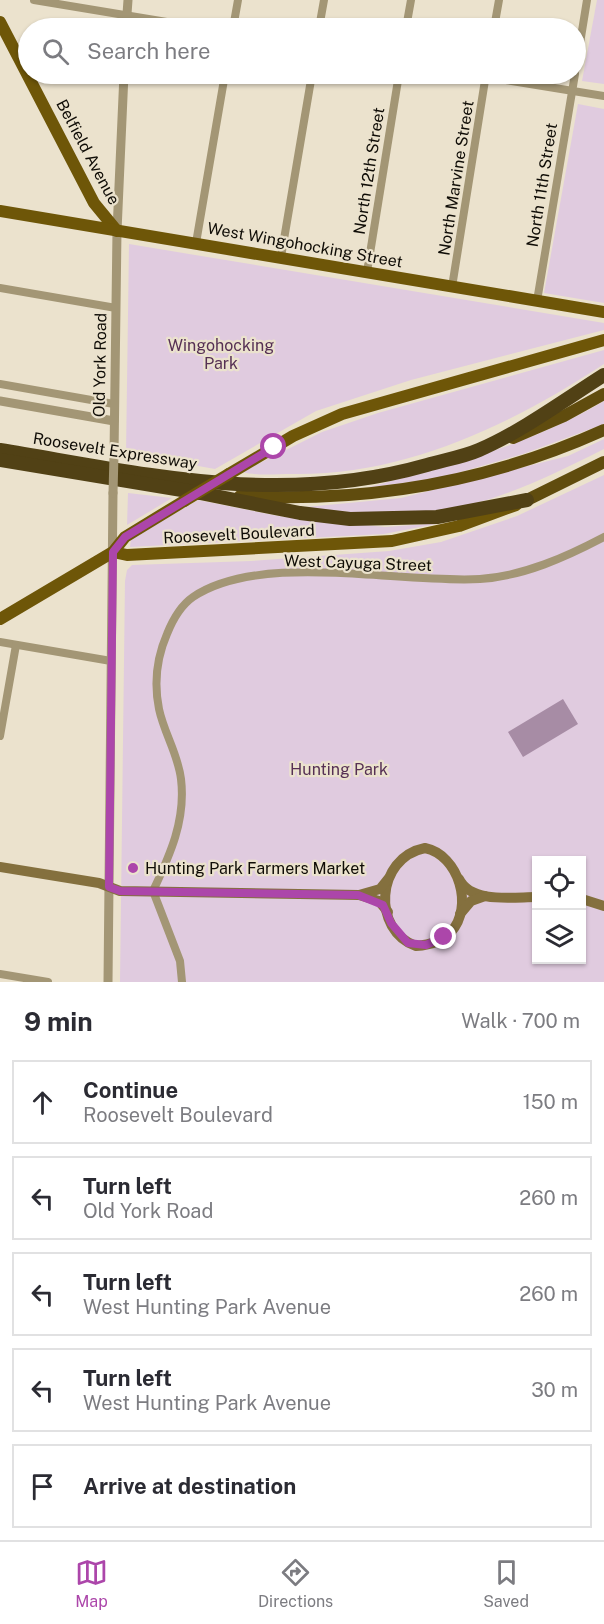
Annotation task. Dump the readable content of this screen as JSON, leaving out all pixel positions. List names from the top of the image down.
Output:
{
  "streets": {
    "highway": ["Roosevelt Expressway", "Roosevelt Boulevard"],
    "main road": ["Belfield Avenue", "West Wingohocking Street"],
    "street": [
      "North 12th Street",
      "North Marvine Street",
      "North 11th Street",
      "Old York Road",
      "West Cayuga Street"
    ]
  },
  "crossings": [
    ["Belfield Avenue", "West Wingohocking Street"],
    ["Belfield Avenue", "Old York Road"],
    ["North 12th Street", "West Wingohocking Street"],
    ["North Marvine Street", "West Wingohocking Street"],
    ["North 11th Street", "West Wingohocking Street"],
    ["West Wingohocking Street", "Old York Road"],
    ["Old York Road", "Roosevelt Boulevard"]
  ],
  "parks": ["Wingohocking Park", "Hunting Park"],
  "places": ["Hunting Park Farmers Market"],
  "page": {
    "search": "Search here",
    "heading": ["9 min", "Walk · 700 m"],
    "list": [
      ["Continue", "Roosevelt Boulevard", "150 m"],
      ["Turn left", "Old York Road", "260 m"],
      ["Turn left", "West Hunting Park Avenue", "260 m"],
      ["Turn left", "West Hunting Park Avenue", "30 m"],
      "Arrive at destination"
    ],
    "nav": ["Map", "Directions", "Saved"]
  }
}
